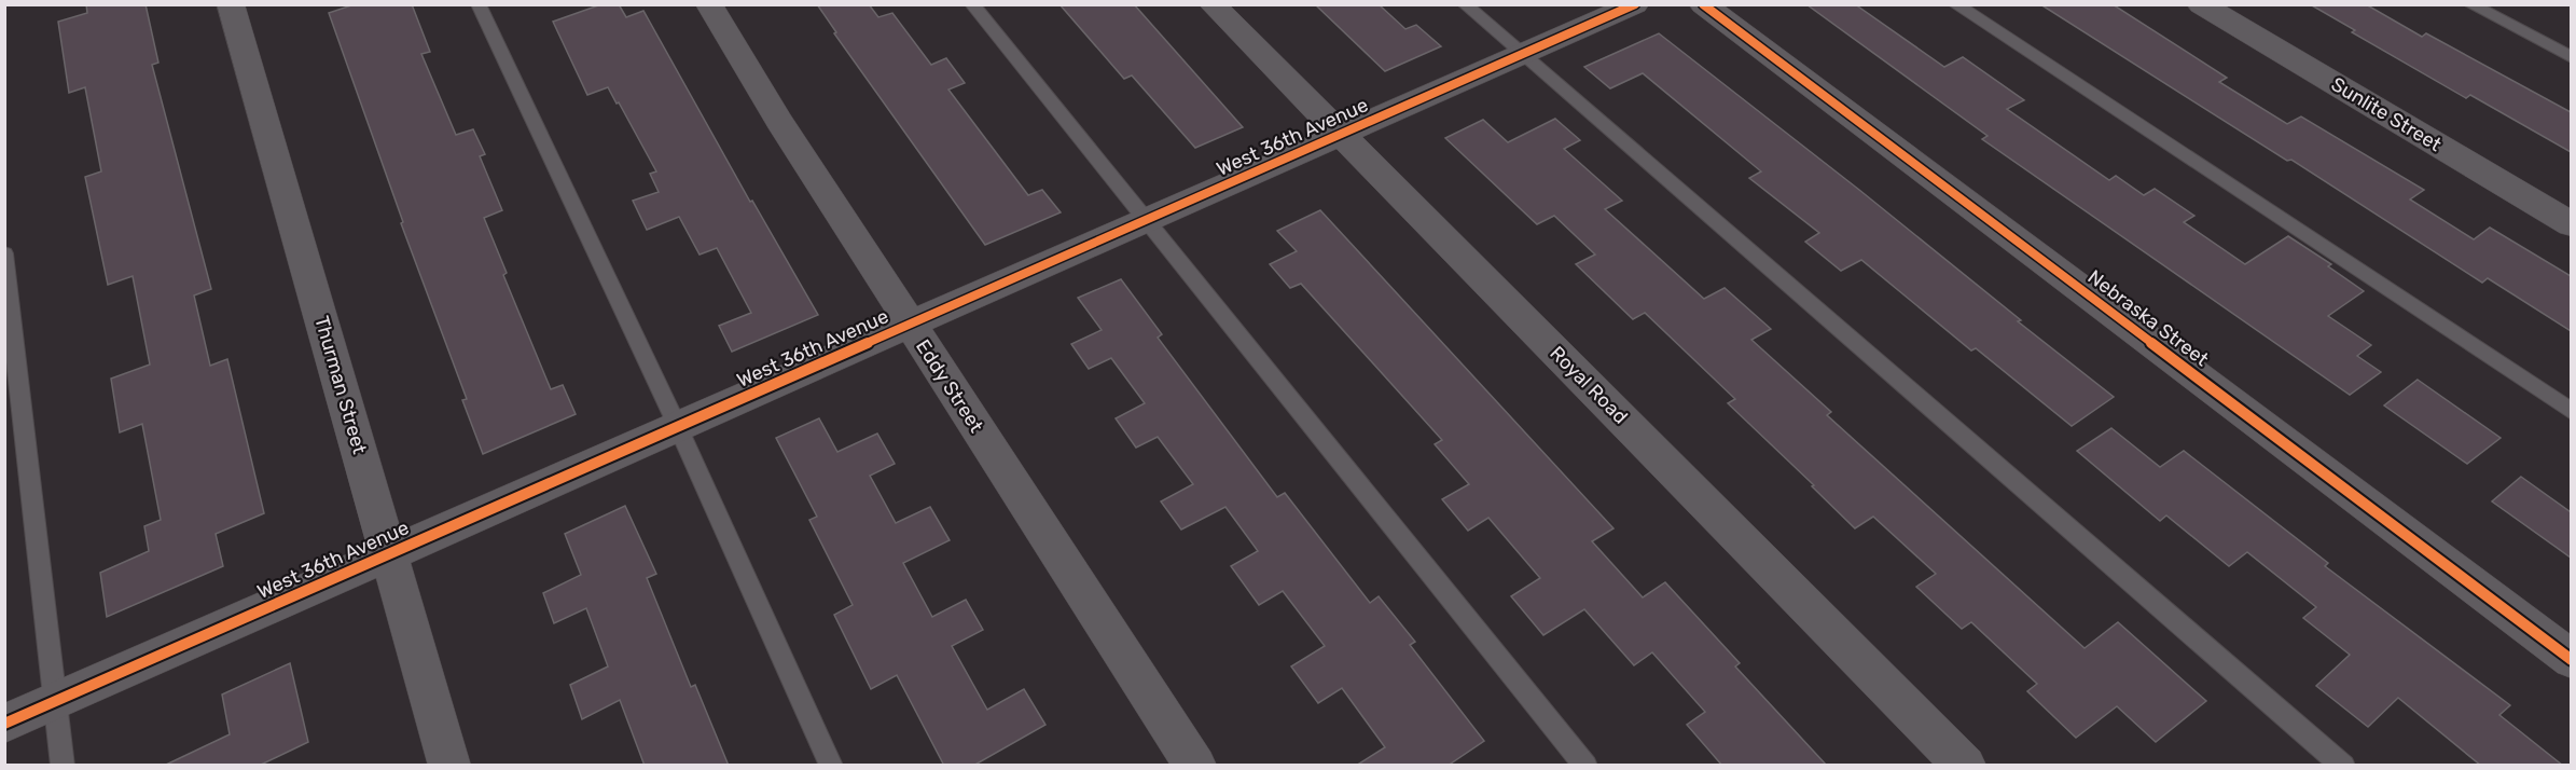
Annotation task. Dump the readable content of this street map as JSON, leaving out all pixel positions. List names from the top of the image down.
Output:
{
  "streets": {
    "street": [
      "Sunlite Street",
      "West 36th Avenue",
      "Nebraska Street",
      "Thurman Street",
      "Royal Road",
      "Eddy Street"
    ]
  },
  "crossings": [
    ["West 36th Avenue", "Thurman Street"],
    ["West 36th Avenue", "Royal Road"],
    ["West 36th Avenue", "Eddy Street"]
  ]
}
